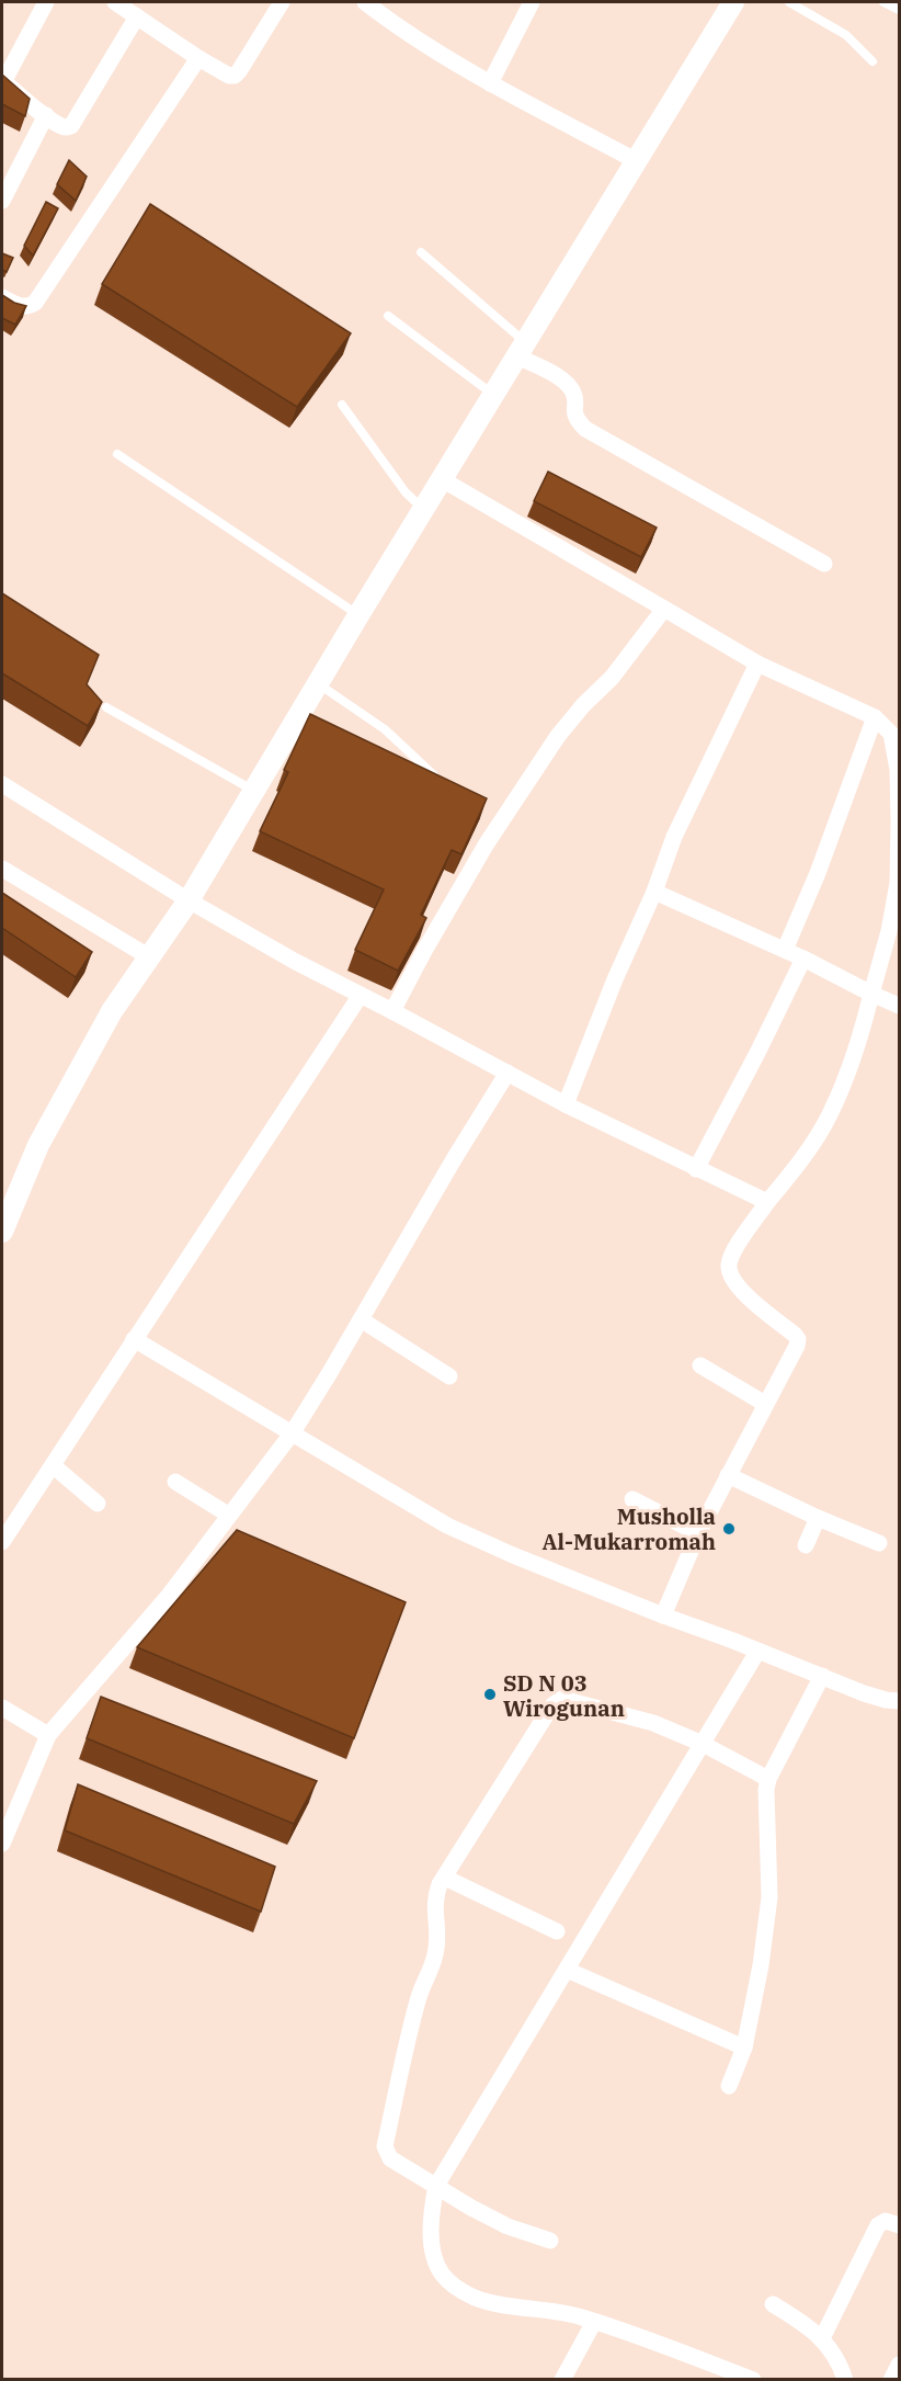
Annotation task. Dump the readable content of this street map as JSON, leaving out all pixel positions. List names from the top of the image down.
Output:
{
  "places": ["Musholla Al-Mukarromah", "SD N 03 Wirogunan"]
}
